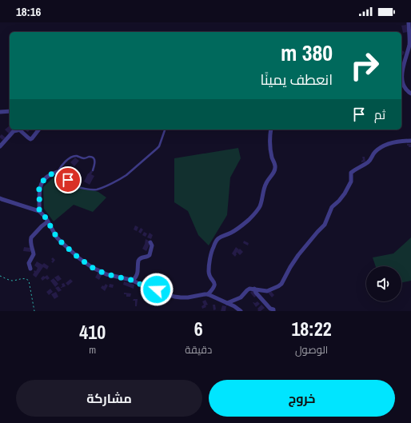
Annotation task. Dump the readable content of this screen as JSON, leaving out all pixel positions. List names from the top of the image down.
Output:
{
  "page": {
    "status": "18:16",
    "turn": ["380 m", "انعطف يمينًا"],
    "then": "ثم",
    "eta": [
      "18:22",
      "الوصول",
      "6",
      "دقيقة",
      "410",
      "m"
    ],
    "buttons": ["خروج", "مشاركة"]
  }
}
